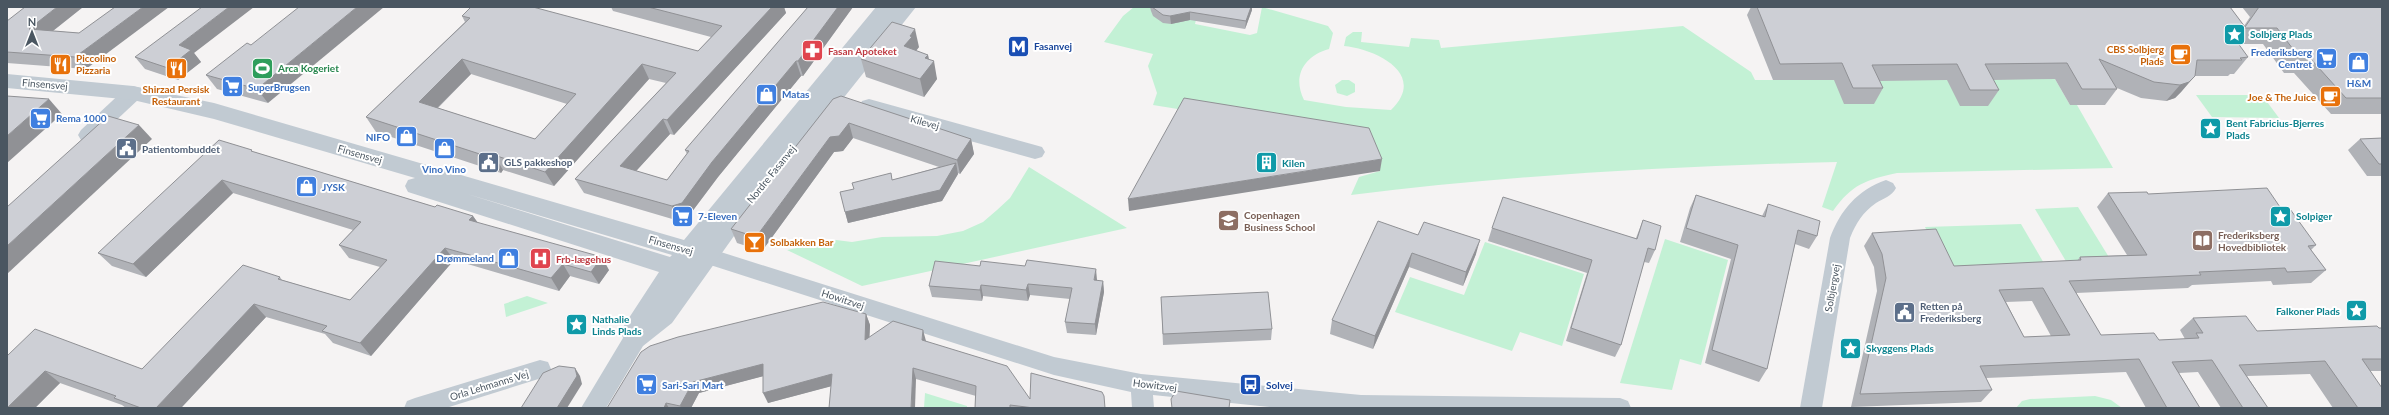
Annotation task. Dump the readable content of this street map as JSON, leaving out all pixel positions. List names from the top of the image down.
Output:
{
  "streets": {
    "street": [
      "Finsensvej",
      "Kilevej",
      "Nordre Fasanvej",
      "Solbjergvej",
      "Howitzvej",
      "Orla Lehmanns Vej"
    ]
  },
  "crossings": [
    ["Finsensvej", "Nordre Fasanvej"],
    ["Finsensvej", "Howitzvej"],
    ["Kilevej", "Nordre Fasanvej"],
    ["Nordre Fasanvej", "Howitzvej"]
  ],
  "places": {
    "place": [
      "Solbjerg Plads",
      "Bent Fabricius-Bjerres Plads",
      "Solpiger",
      "Falkoner Plads",
      "Nathalie Linds Plads",
      "Skyggens Plads"
    ],
    "metro station": ["Fasanvej"],
    "pharmacy": ["Fasan Apoteket"],
    "cafe": ["CBS Solbjerg Plads", "Joe & The Juice"],
    "supermarket": [
      "Frederiksberg Centret",
      "SuperBrugsen",
      "Rema 1000",
      "7-Eleven",
      "Sari-Sari Mart"
    ],
    "shop": [
      "H&M",
      "Matas",
      "NIFO",
      "Vino Vino",
      "JYSK",
      "Drømmeland"
    ],
    "restaurant": ["Piccolino Pizzaria", "Shirzad Persisk Restaurant"],
    "sports": ["Arca Kogeriet"],
    "public building": ["Patientombuddet", "GLS pakkeshop", "Retten på Frederiksberg"],
    "building": ["Kilen"],
    "school or university": ["Copenhagen Business School"],
    "library": ["Frederiksberg Hovedbibliotek"],
    "bar": ["Solbakken Bar"],
    "hospital": ["Frb-lægehus"],
    "bus stop": ["Solvej"]
  },
  "north": "top"
}
